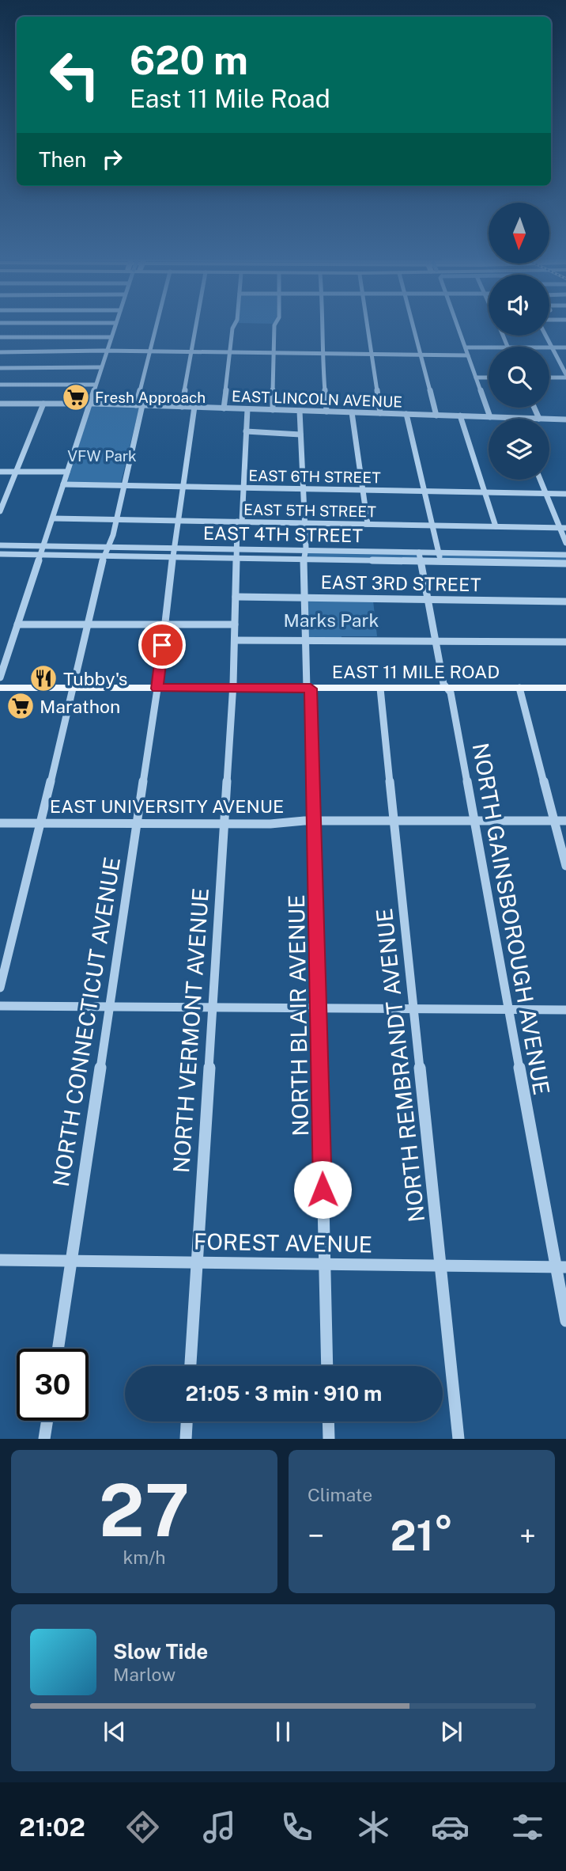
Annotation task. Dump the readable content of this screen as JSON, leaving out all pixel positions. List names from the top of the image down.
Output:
{
  "streets": {
    "main road": ["EAST 11 MILE ROAD"],
    "street": [
      "EAST LINCOLN AVENUE",
      "EAST 6TH STREET",
      "EAST 5TH STREET",
      "EAST 4TH STREET",
      "EAST 3RD STREET",
      "EAST UNIVERSITY AVENUE",
      "NORTH GAINSBOROUGH AVENUE",
      "NORTH BLAIR AVENUE",
      "NORTH CONNECTICUT AVENUE",
      "NORTH VERMONT AVENUE",
      "NORTH REMBRANDT AVENUE",
      "FOREST AVENUE"
    ]
  },
  "crossings": [
    ["EAST LINCOLN AVENUE", "NORTH BLAIR AVENUE"],
    ["EAST LINCOLN AVENUE", "NORTH CONNECTICUT AVENUE"],
    ["EAST LINCOLN AVENUE", "NORTH VERMONT AVENUE"],
    ["EAST 6TH STREET", "NORTH BLAIR AVENUE"],
    ["EAST 6TH STREET", "NORTH CONNECTICUT AVENUE"],
    ["EAST 6TH STREET", "NORTH VERMONT AVENUE"],
    ["EAST 5TH STREET", "NORTH BLAIR AVENUE"],
    ["EAST 5TH STREET", "NORTH CONNECTICUT AVENUE"],
    ["EAST 5TH STREET", "NORTH VERMONT AVENUE"],
    ["EAST 4TH STREET", "NORTH GAINSBOROUGH AVENUE"],
    ["EAST 4TH STREET", "NORTH BLAIR AVENUE"],
    ["EAST 4TH STREET", "NORTH CONNECTICUT AVENUE"],
    ["EAST 4TH STREET", "NORTH VERMONT AVENUE"],
    ["EAST 3RD STREET", "NORTH GAINSBOROUGH AVENUE"],
    ["EAST 3RD STREET", "NORTH BLAIR AVENUE"],
    ["EAST 3RD STREET", "NORTH VERMONT AVENUE"],
    ["EAST 11 MILE ROAD", "NORTH GAINSBOROUGH AVENUE"],
    ["EAST 11 MILE ROAD", "NORTH BLAIR AVENUE"],
    ["EAST 11 MILE ROAD", "NORTH CONNECTICUT AVENUE"],
    ["EAST 11 MILE ROAD", "NORTH VERMONT AVENUE"],
    ["EAST 11 MILE ROAD", "NORTH REMBRANDT AVENUE"],
    ["EAST UNIVERSITY AVENUE", "NORTH GAINSBOROUGH AVENUE"],
    ["EAST UNIVERSITY AVENUE", "NORTH BLAIR AVENUE"],
    ["EAST UNIVERSITY AVENUE", "NORTH CONNECTICUT AVENUE"],
    ["EAST UNIVERSITY AVENUE", "NORTH VERMONT AVENUE"],
    ["EAST UNIVERSITY AVENUE", "NORTH REMBRANDT AVENUE"],
    ["NORTH GAINSBOROUGH AVENUE", "FOREST AVENUE"],
    ["NORTH BLAIR AVENUE", "FOREST AVENUE"],
    ["NORTH CONNECTICUT AVENUE", "FOREST AVENUE"],
    ["NORTH VERMONT AVENUE", "FOREST AVENUE"],
    ["NORTH REMBRANDT AVENUE", "FOREST AVENUE"]
  ],
  "parks": ["VFW Park", "Marks Park"],
  "places": {
    "supermarket": ["Fresh Approach", "Marathon"],
    "restaurant": ["Tubby's"]
  },
  "north": "bottom",
  "page": {
    "turn": ["620 m", "East 11 Mile Road"],
    "then": "Then",
    "limit": "30",
    "trip": "21:05 · 3 min · 910 m",
    "tile": [
      ["27", "km/h"],
      "Climate"
    ],
    "heat": ["−", "21°", "+"],
    "song": ["Slow Tide", "Marlow"],
    "tabs": "21:02"
  }
}
